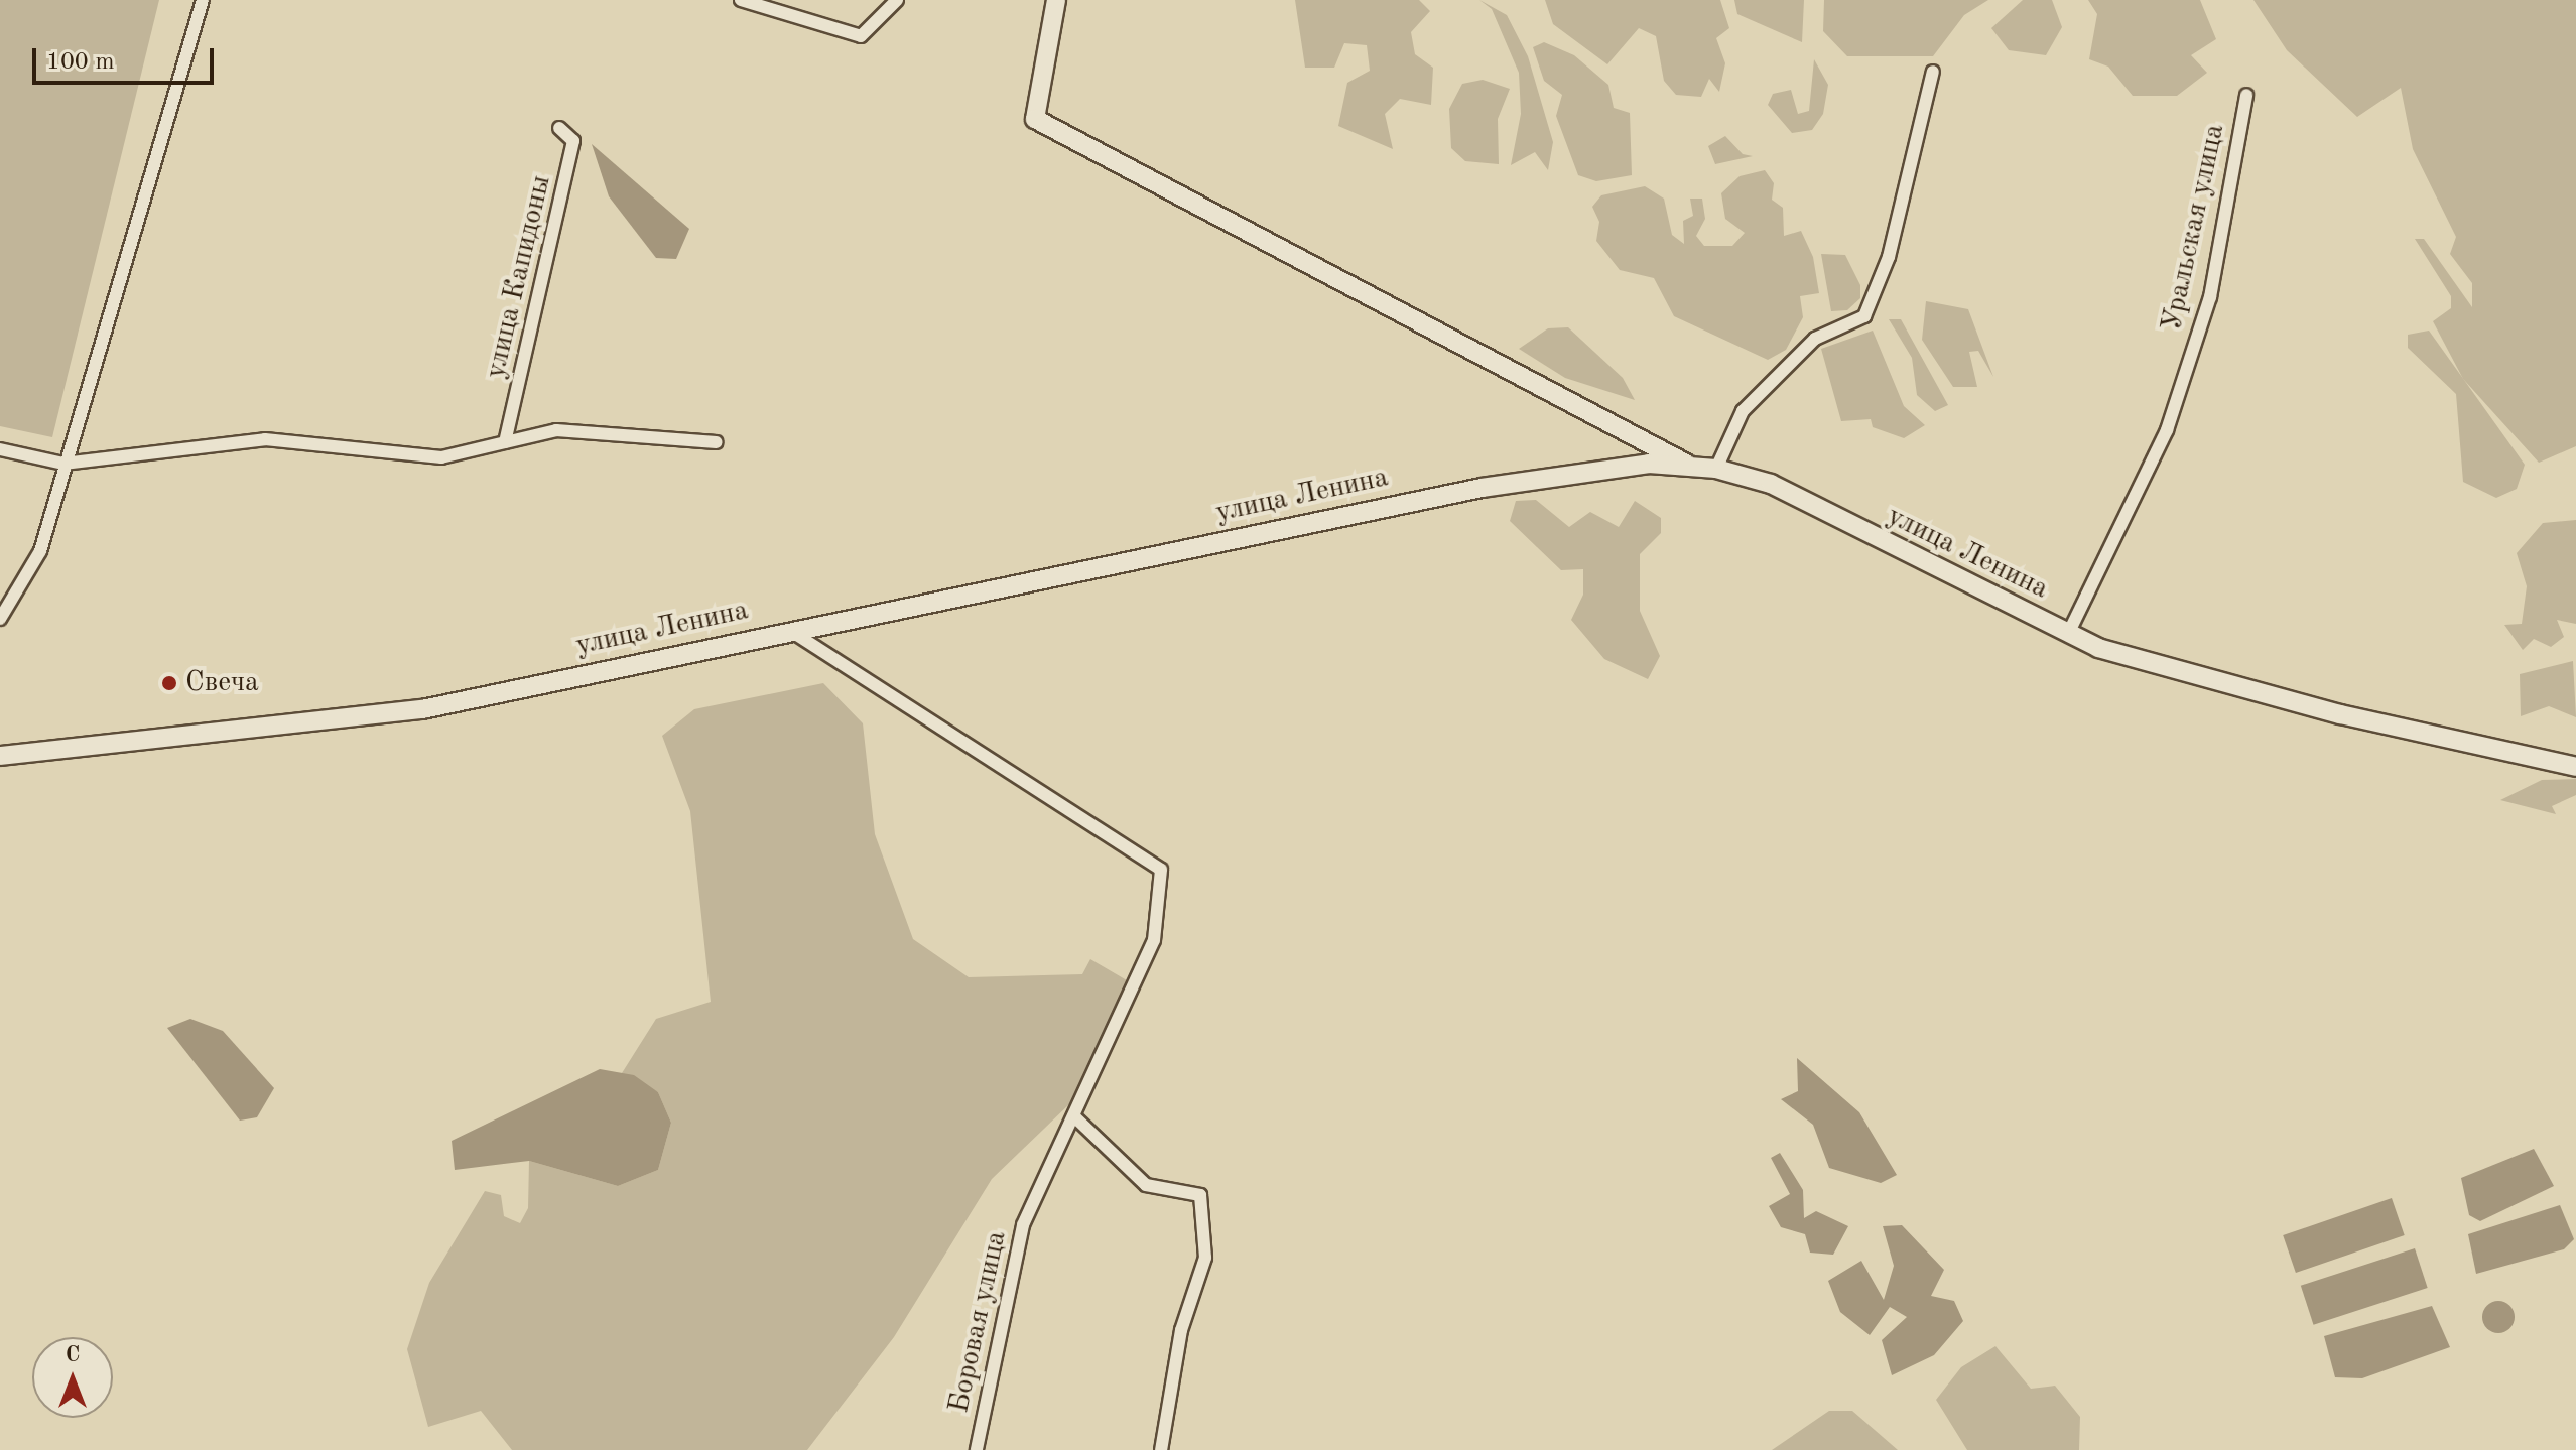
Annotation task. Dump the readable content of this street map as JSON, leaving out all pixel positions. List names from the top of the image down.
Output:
{
  "streets": {
    "street": [
      "Уральская улица",
      "улица Капидоны",
      "улица Ленина",
      "Боровая улица"
    ]
  },
  "crossings": [
    ["Уральская улица", "улица Ленина"],
    ["улица Ленина", "Боровая улица"]
  ],
  "places": ["Свеча"],
  "scale_bar": "100 m",
  "north": "top"
}
